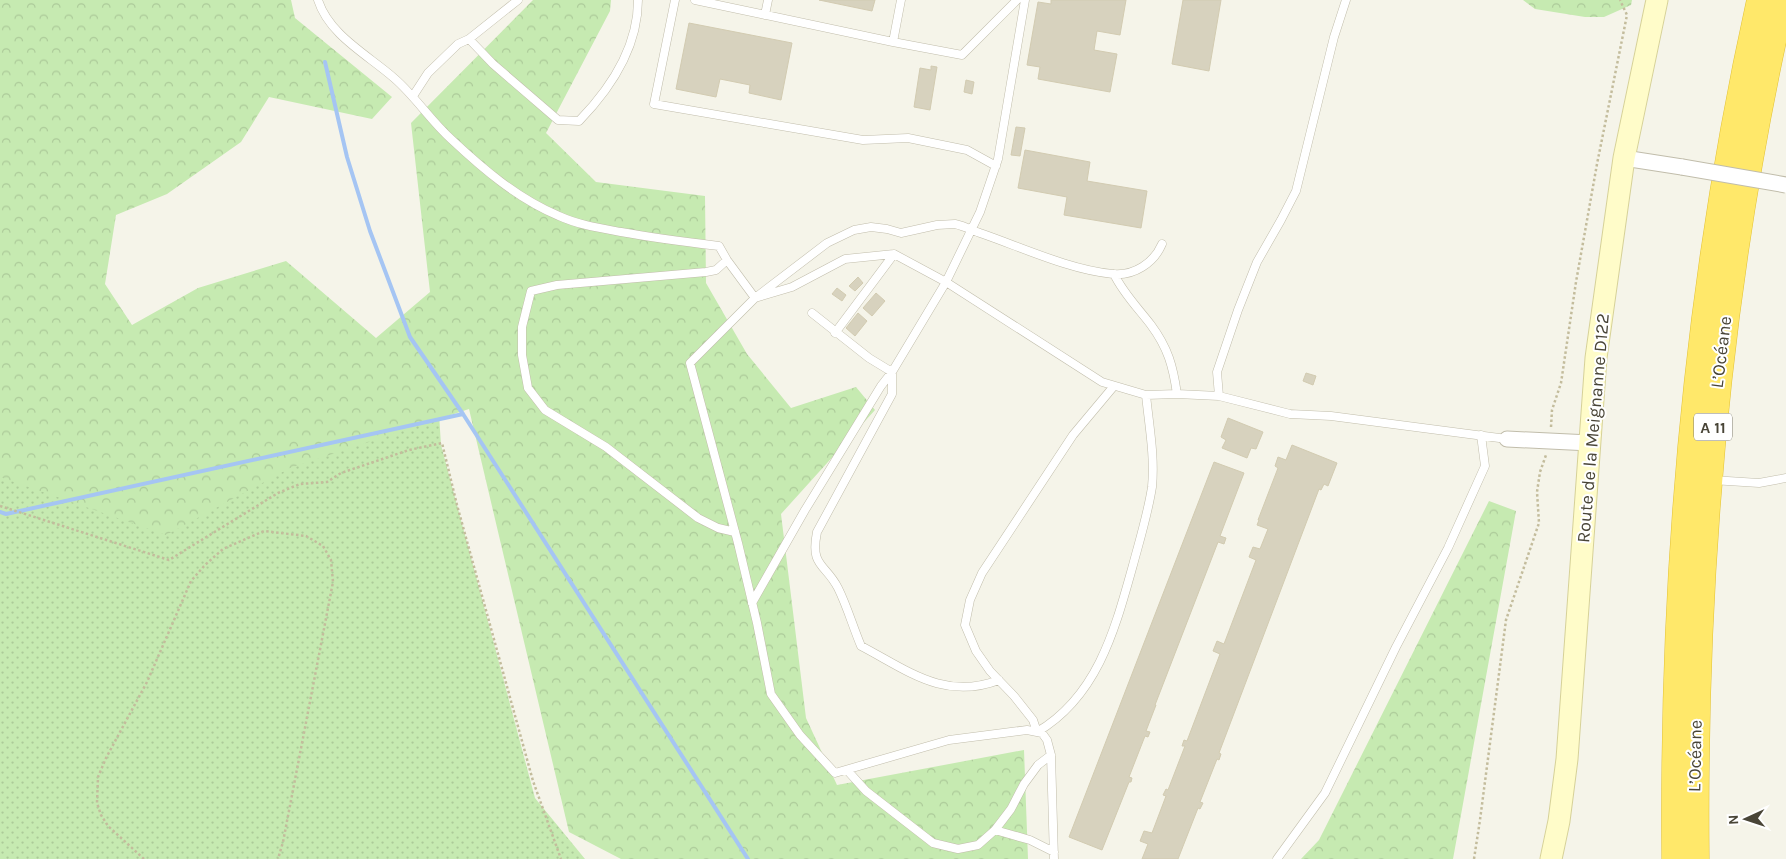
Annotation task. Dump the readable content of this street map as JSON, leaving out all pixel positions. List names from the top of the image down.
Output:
{
  "streets": {
    "highway": ["L’Océane", "A 11"],
    "street": ["Route de la Meignanne D122"]
  },
  "north": "left"
}
